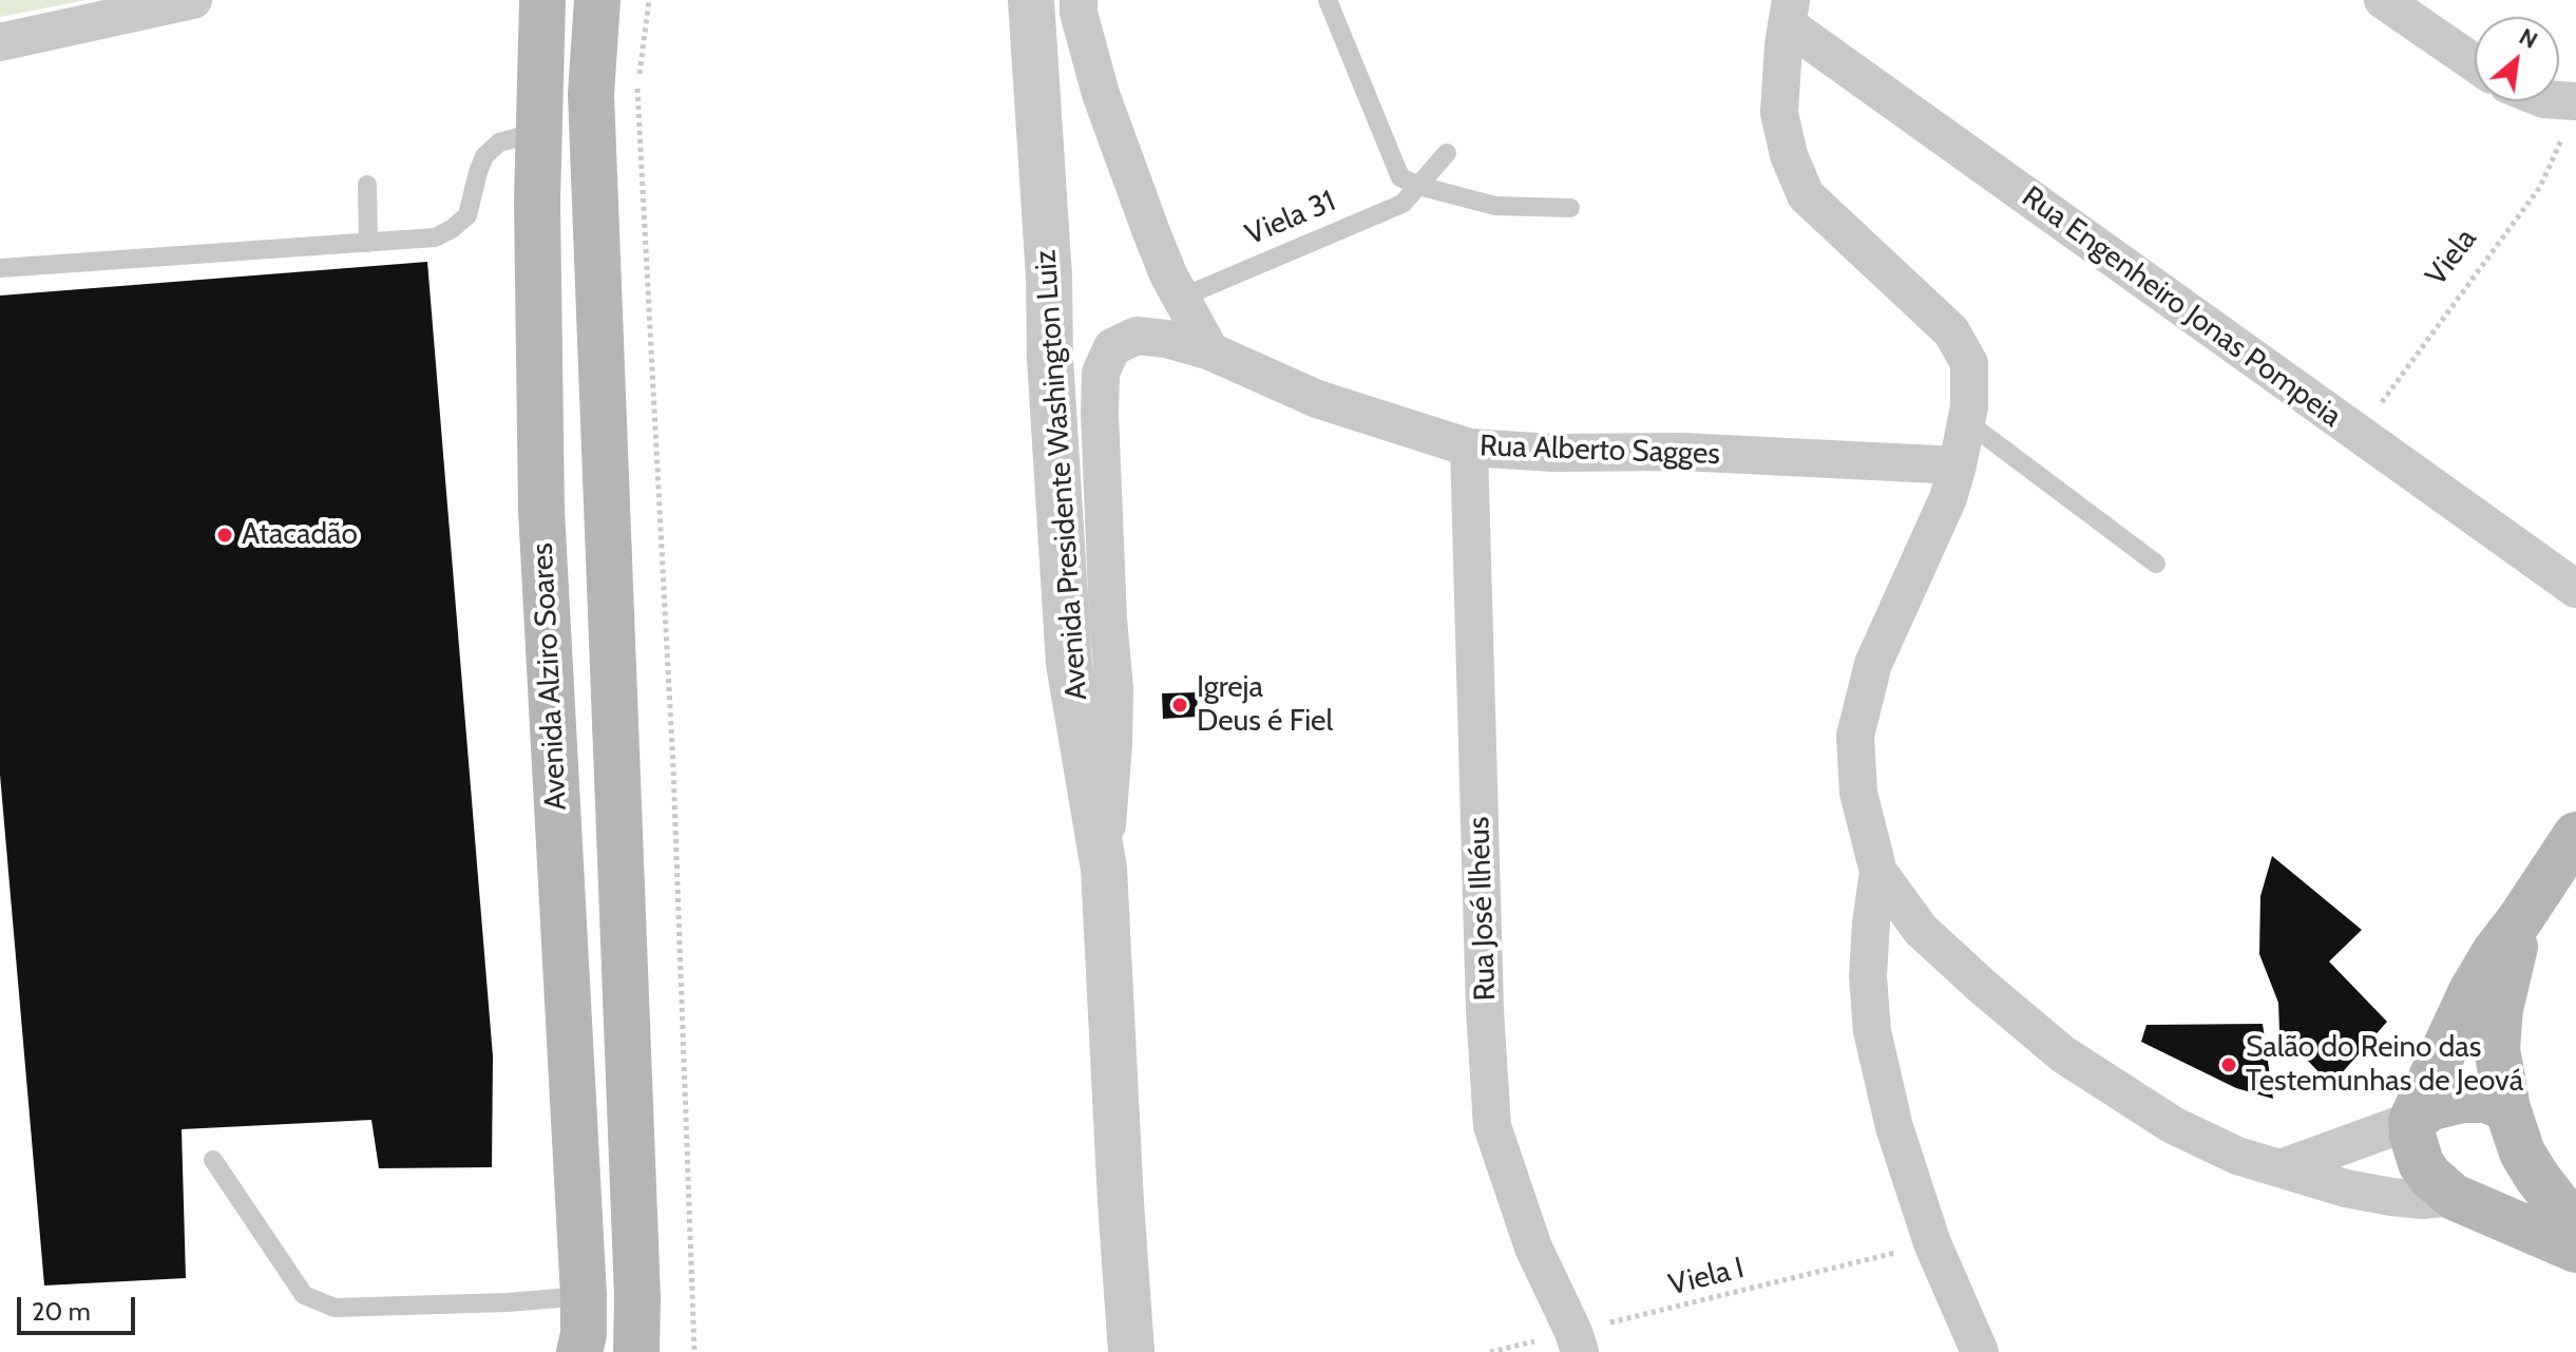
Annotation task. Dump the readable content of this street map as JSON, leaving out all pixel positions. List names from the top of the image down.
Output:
{
  "streets": {
    "main road": ["Avenida Alziro Soares"],
    "street": [
      "Rua Engenheiro Jonas Pompeia",
      "Rua Alberto Sagges",
      "Avenida Presidente Washington Luiz",
      "Rua José Ilhéus"
    ],
    "lane": ["Viela 31"],
    "path": ["Viela", "Viela I"]
  },
  "crossings": [
    ["Viela", "Rua Engenheiro Jonas Pompeia"],
    ["Rua Alberto Sagges", "Avenida Presidente Washington Luiz"],
    ["Rua Alberto Sagges", "Rua José Ilhéus"],
    ["Rua José Ilhéus", "Viela I"]
  ],
  "places": ["Atacadão", "Igreja Deus é Fiel", "Salão do Reino das Testemunhas de Jeová"],
  "scale_bar": "20 m",
  "north": "top right"
}
